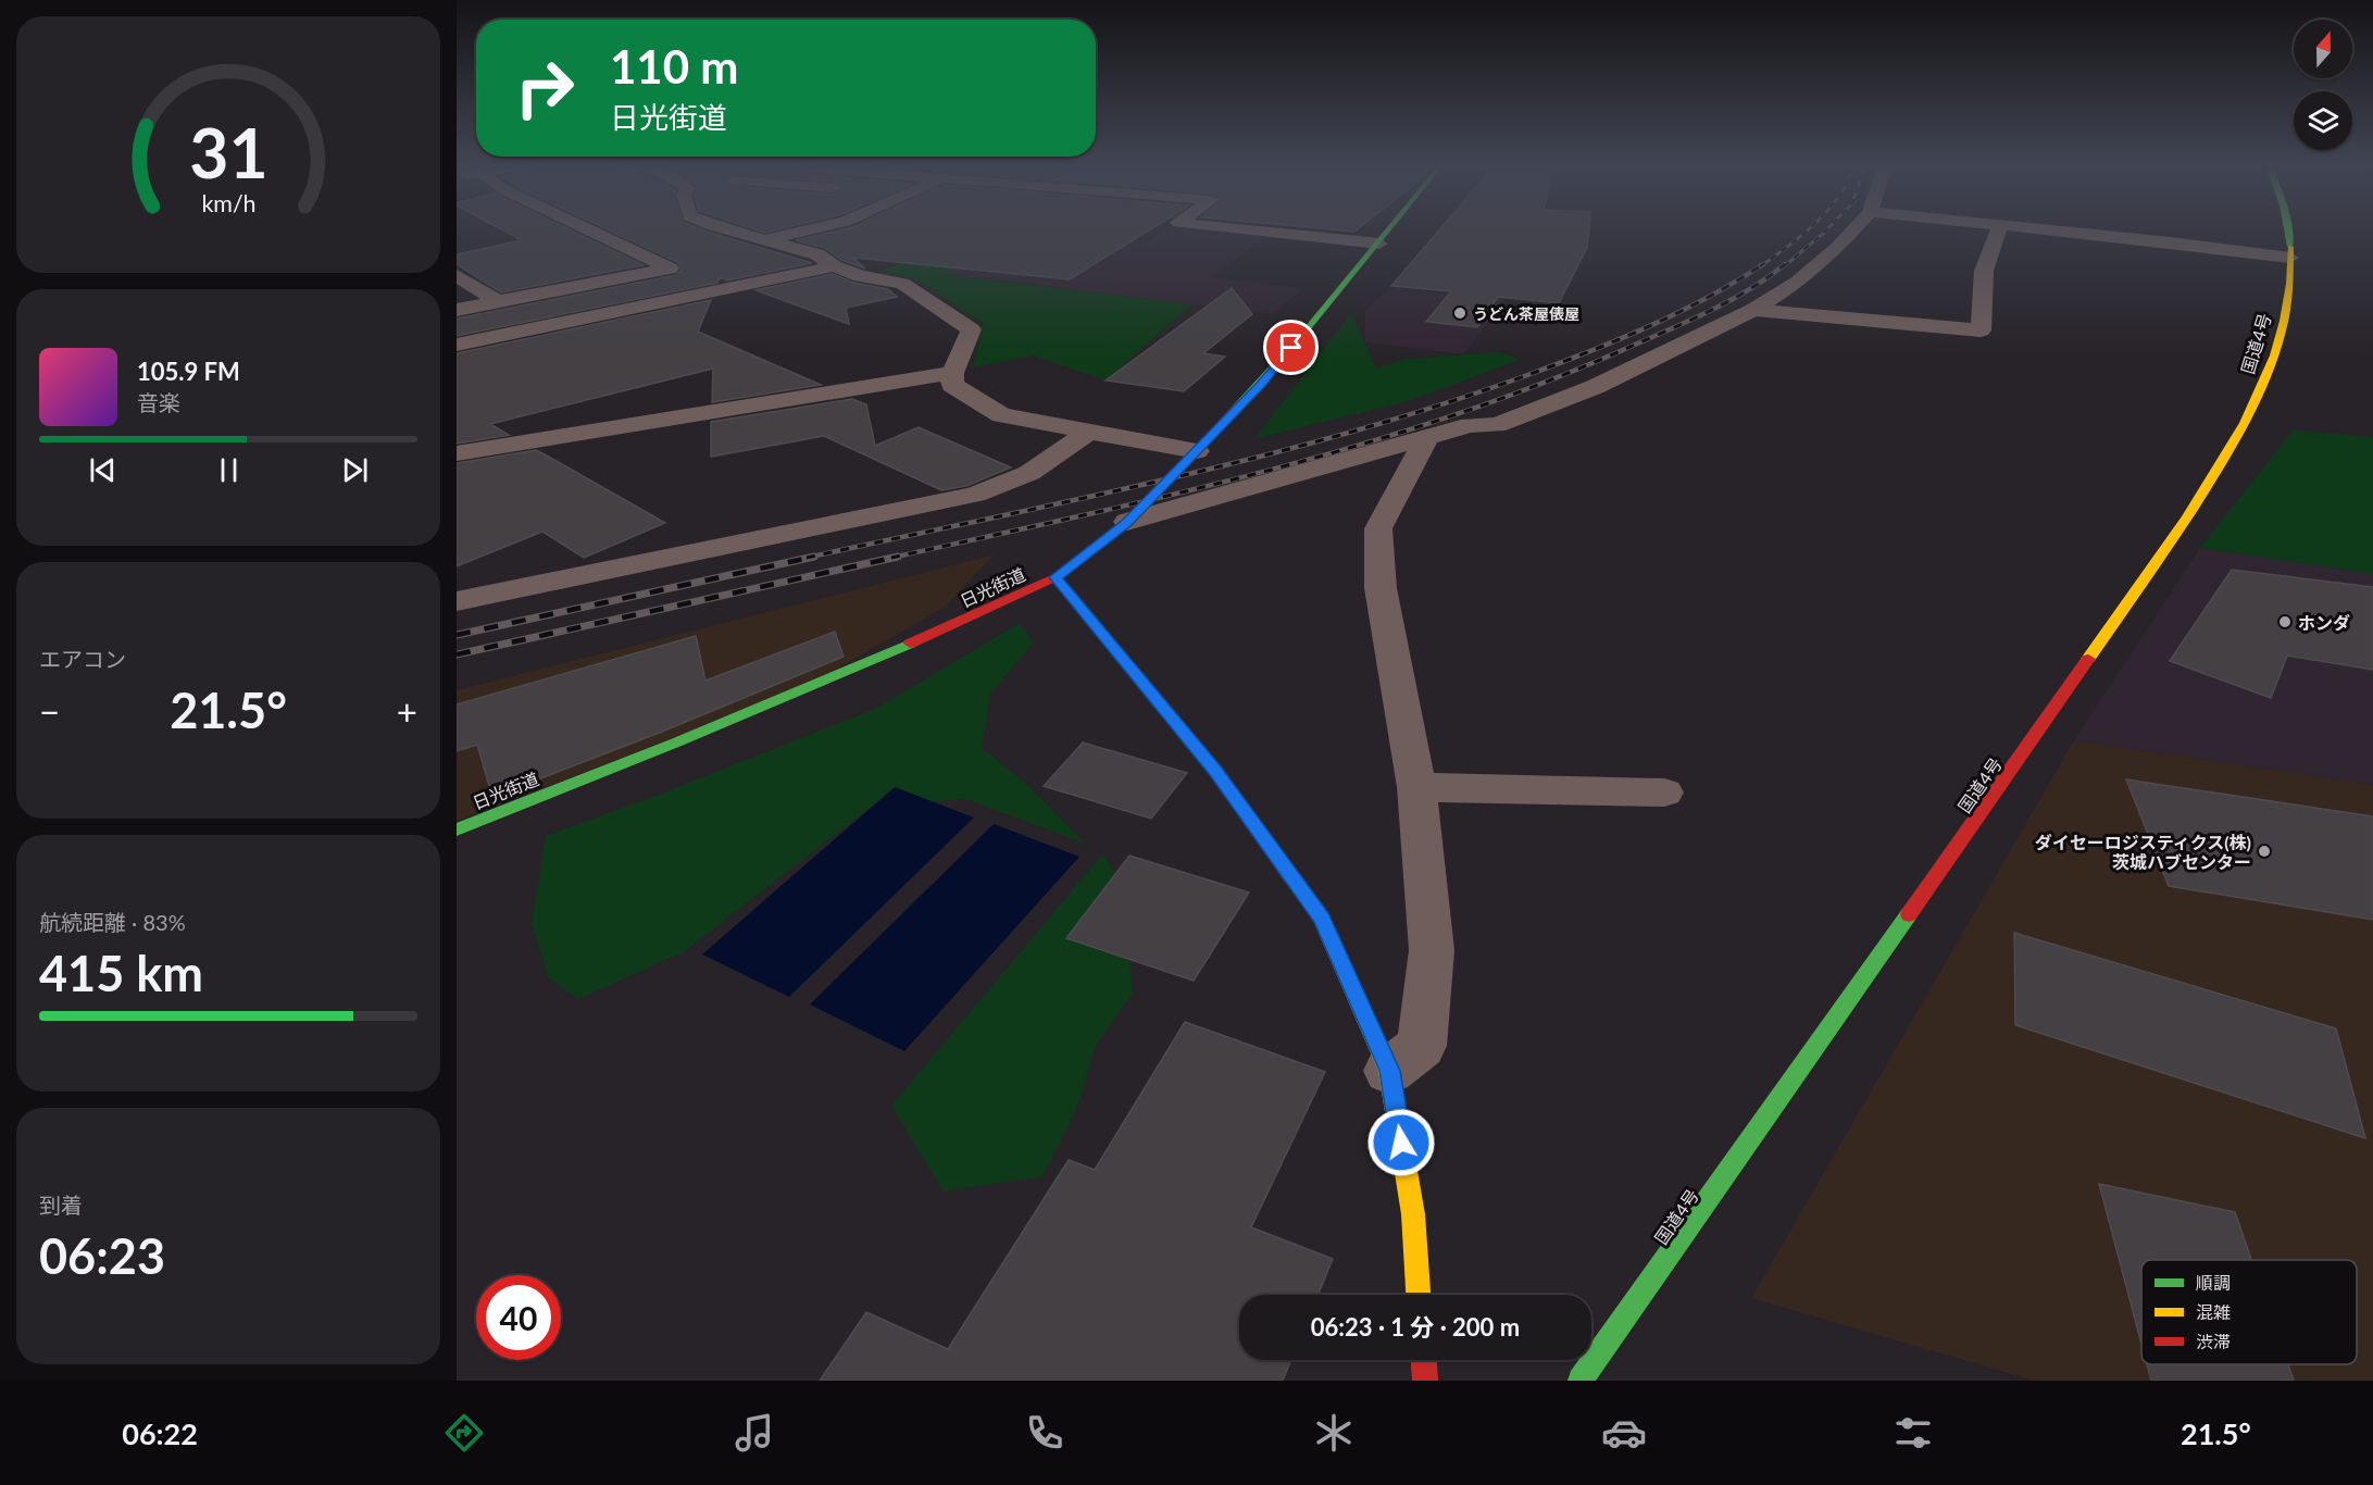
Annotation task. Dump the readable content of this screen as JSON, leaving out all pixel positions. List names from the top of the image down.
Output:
{
  "streets": {
    "main road": ["国道4号", "日光街道"]
  },
  "places": ["うどん茶屋俵屋", "ホンダ", "ダイセーロジスティクス(株) 茨城ハブセンター"],
  "legend": ["順調", "混雑", "渋滞"],
  "north": "top",
  "page": {
    "turn": ["110 m", "日光街道"],
    "song": ["105.9 FM", "音楽"],
    "tile": [
      "エアコン",
      ["航続距離 · 83%", "415 km"],
      ["到着", "06:23"]
    ],
    "heat": ["−", "21.5°", "+"],
    "limit": "40",
    "trip": "06:23 · 1 分 · 200 m",
    "tabs": ["06:22", "21.5°"],
    "gauge": ["31", "km/h"]
  }
}
